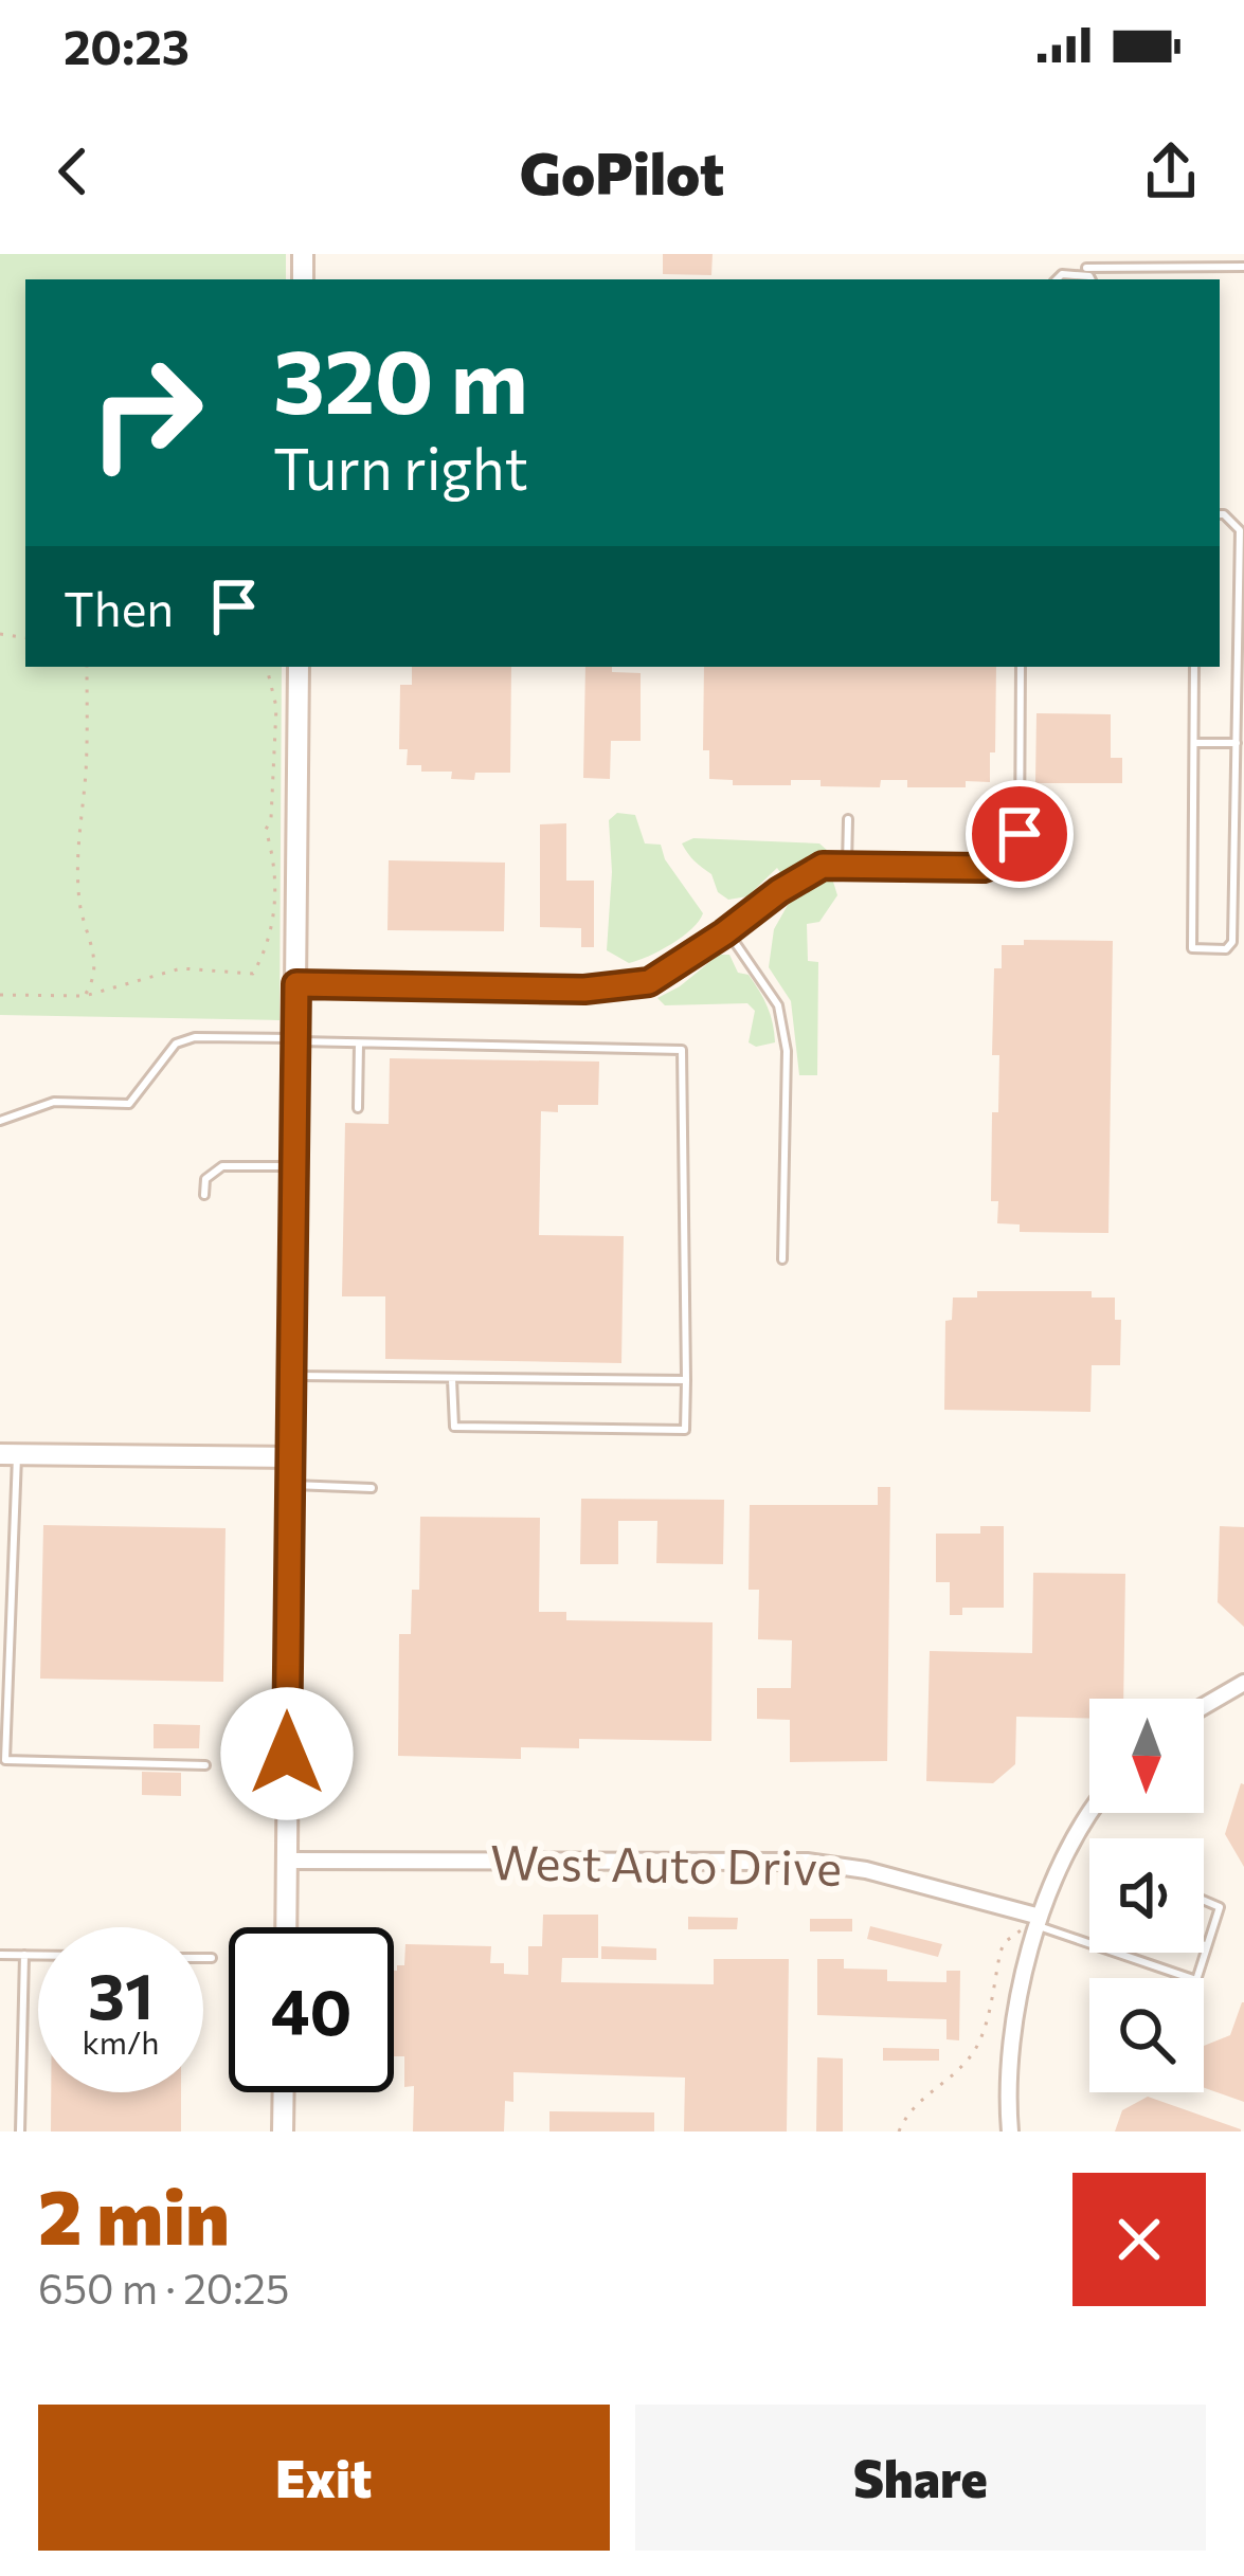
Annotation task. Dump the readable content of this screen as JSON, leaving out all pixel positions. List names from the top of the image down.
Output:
{
  "streets": {
    "street": ["West Auto Drive"]
  },
  "north": "bottom",
  "page": {
    "status": "20:23",
    "header": "GoPilot",
    "turn": ["320 m", "Turn right"],
    "then": "Then",
    "speed": "31 km/h",
    "limit": "40",
    "heading": ["2 min", "650 m · 20:25"],
    "buttons": ["Exit", "Share"]
  }
}
